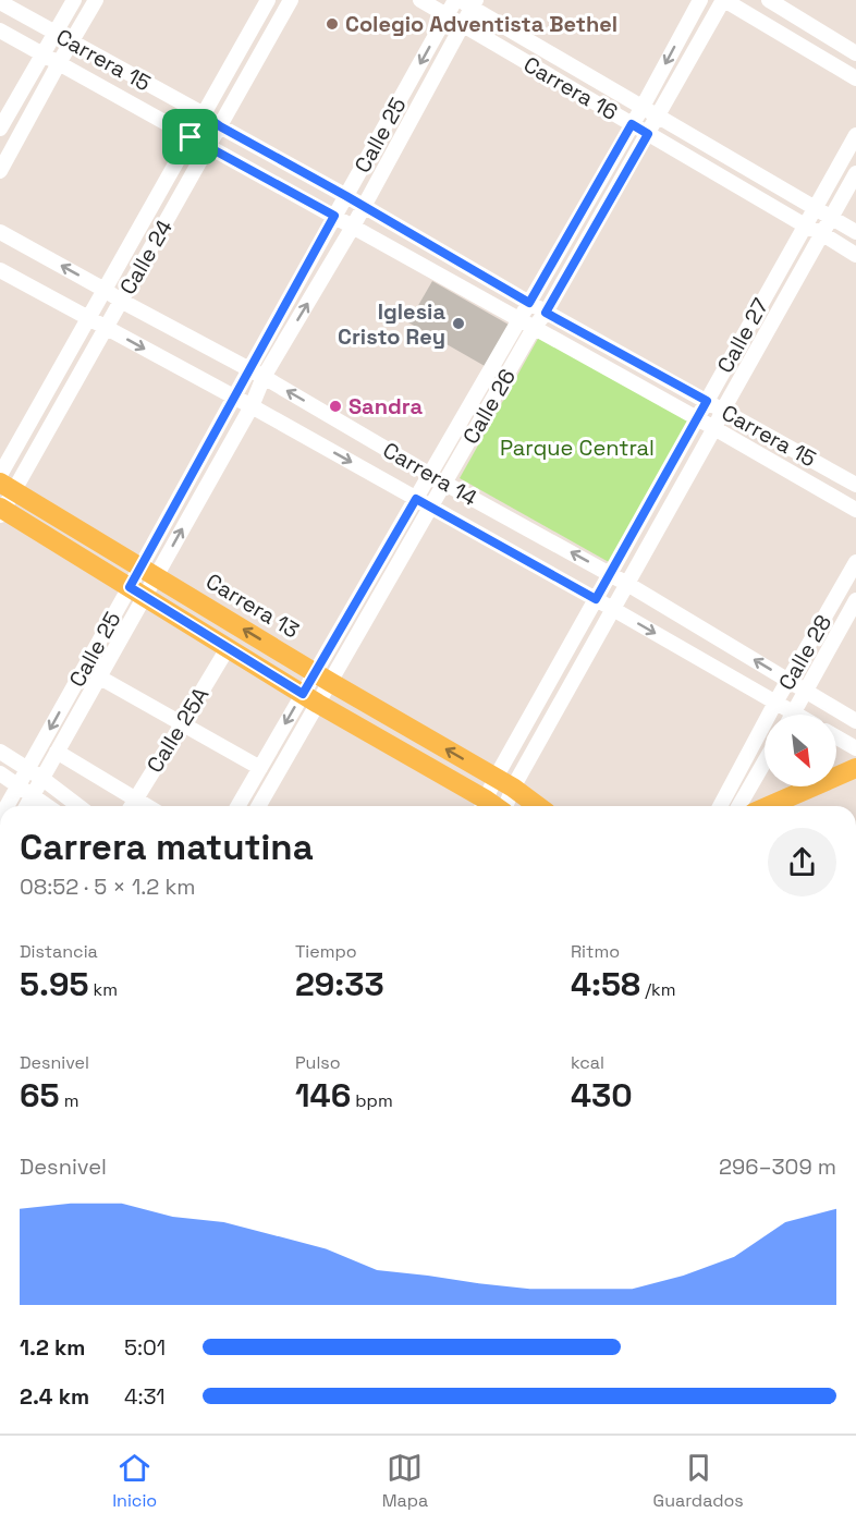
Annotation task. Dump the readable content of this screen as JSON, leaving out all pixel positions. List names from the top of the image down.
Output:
{
  "streets": {
    "main road": ["Carrera 13"],
    "street": [
      "Carrera 15",
      "Carrera 16",
      "Calle 25",
      "Calle 24",
      "Calle 27",
      "Calle 26",
      "Carrera 14",
      "Calle 28",
      "Calle 25A"
    ]
  },
  "crossings": [
    ["Carrera 15", "Calle 25"],
    ["Carrera 15", "Calle 24"],
    ["Carrera 15", "Calle 27"],
    ["Carrera 15", "Calle 26"],
    ["Carrera 16", "Calle 25"],
    ["Carrera 16", "Calle 27"],
    ["Carrera 16", "Calle 26"],
    ["Calle 25", "Carrera 14"],
    ["Calle 25", "Carrera 13"],
    ["Calle 24", "Carrera 14"],
    ["Calle 24", "Carrera 13"],
    ["Calle 27", "Carrera 14"],
    ["Calle 27", "Carrera 13"],
    ["Calle 26", "Carrera 14"],
    ["Calle 26", "Carrera 13"],
    ["Carrera 14", "Calle 28"]
  ],
  "parks": ["Parque Central"],
  "places": ["Colegio Adventista Bethel", "Iglesia Cristo Rey", "Sandra"],
  "north": "bottom right",
  "page": {
    "heading": ["Carrera matutina", "08:52 · 5 × 1.2 km"],
    "stats": [
      ["Distancia", "5.95 km"],
      ["Tiempo", "29:33"],
      ["Ritmo", "4:58 /km"],
      ["Desnivel", "65 m"],
      ["Pulso", "146 bpm"],
      ["kcal", "430"]
    ],
    "chart": ["Desnivel", "296–309 m"],
    "list": [
      {
        "name": "1.2 km",
        "note": "5:01"
      },
      {
        "name": "2.4 km",
        "note": "4:31"
      }
    ],
    "tabs": ["Inicio", "Mapa", "Guardados"]
  }
}
